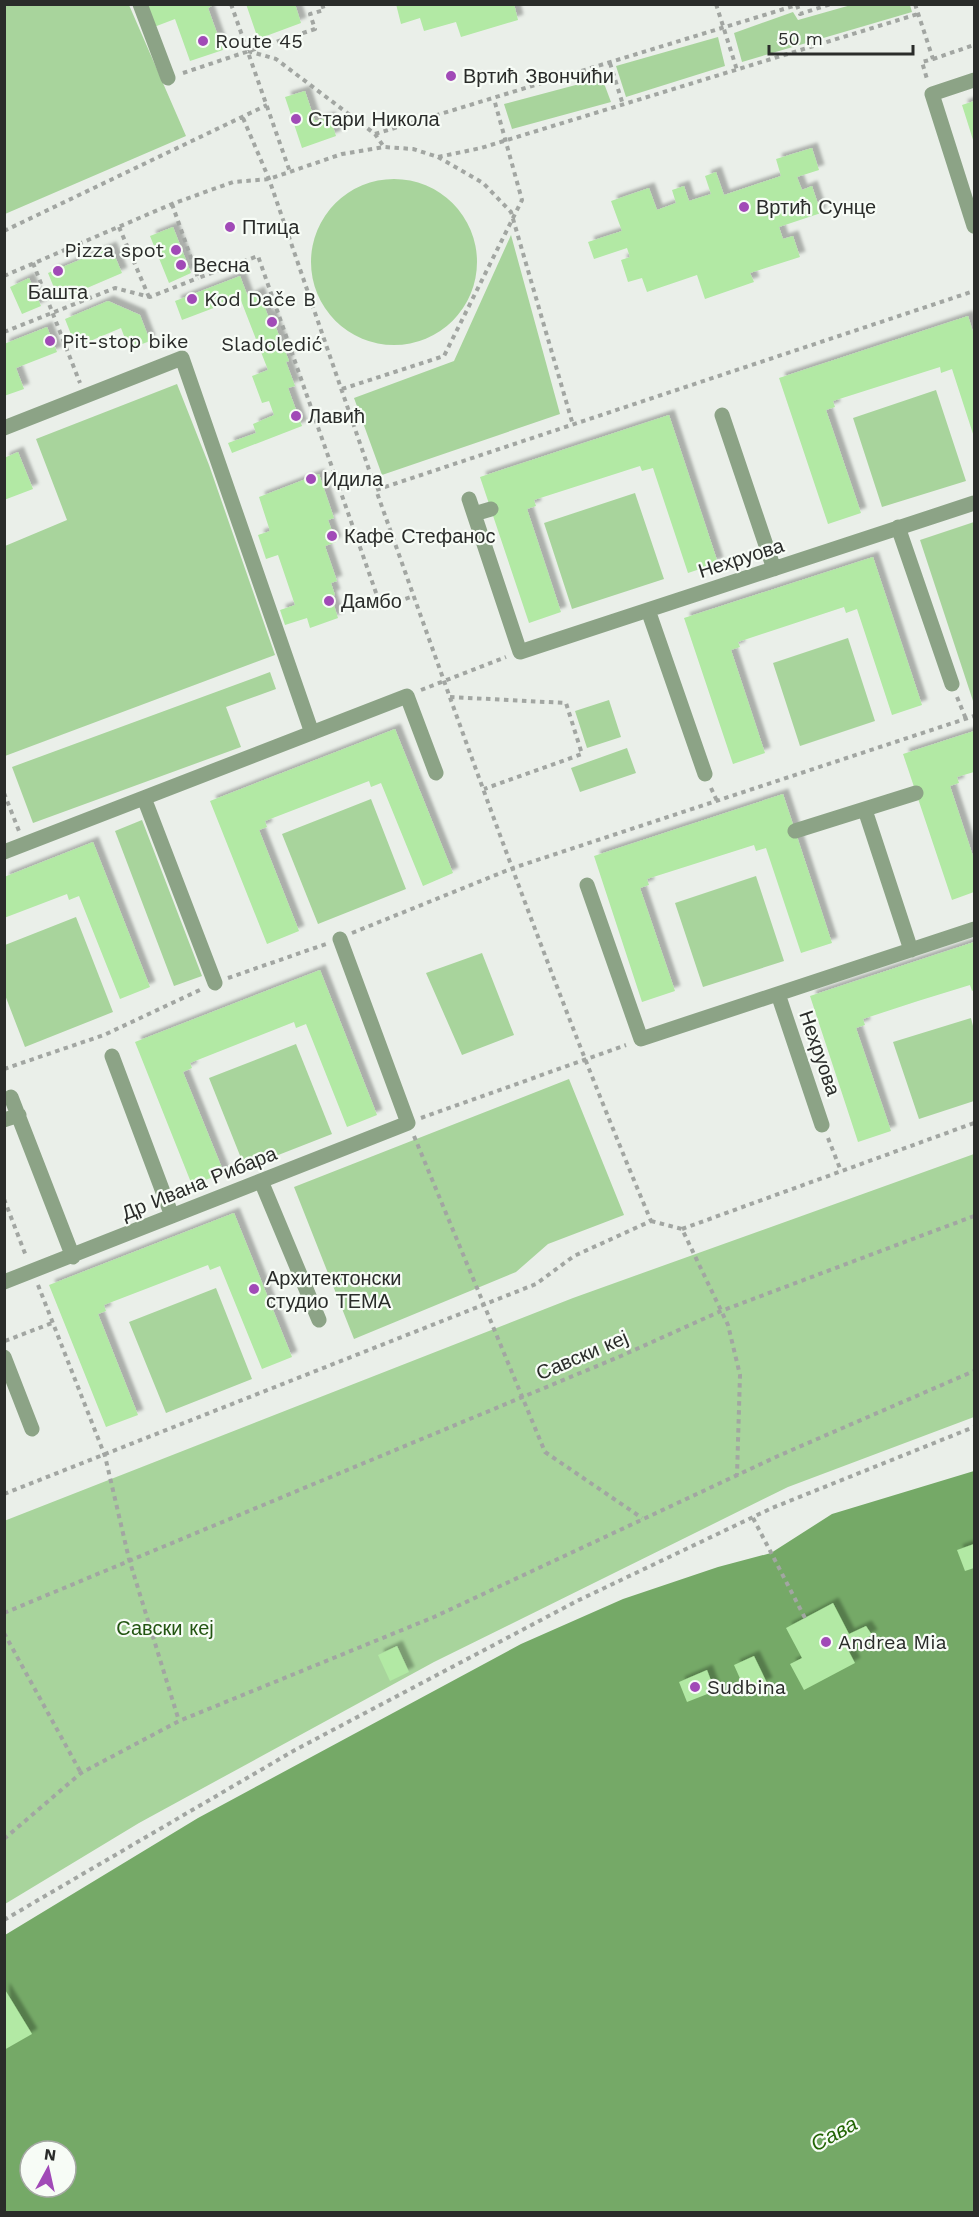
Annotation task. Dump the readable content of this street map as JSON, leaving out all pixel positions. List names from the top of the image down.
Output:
{
  "streets": {
    "street": ["Нехруова", "Др Ивана Рибара"],
    "path": ["Савски кеј"]
  },
  "water": ["Сава"],
  "parks": ["Савски кеј"],
  "places": [
    "Route 45",
    "Вртић Звончићи",
    "Стари Никола",
    "Вртић Сунце",
    "Птица",
    "Pizza spot",
    "Весна",
    "Башта",
    "Kod Dače B",
    "Sladoledić",
    "Pit-stop bike",
    "Лавић",
    "Идила",
    "Кафе Стефанос",
    "Дамбо",
    "Архитектонски студио ТЕМА",
    "Andrea Mia",
    "Sudbina"
  ],
  "scale_bar": "50 m",
  "north": "top"
}
